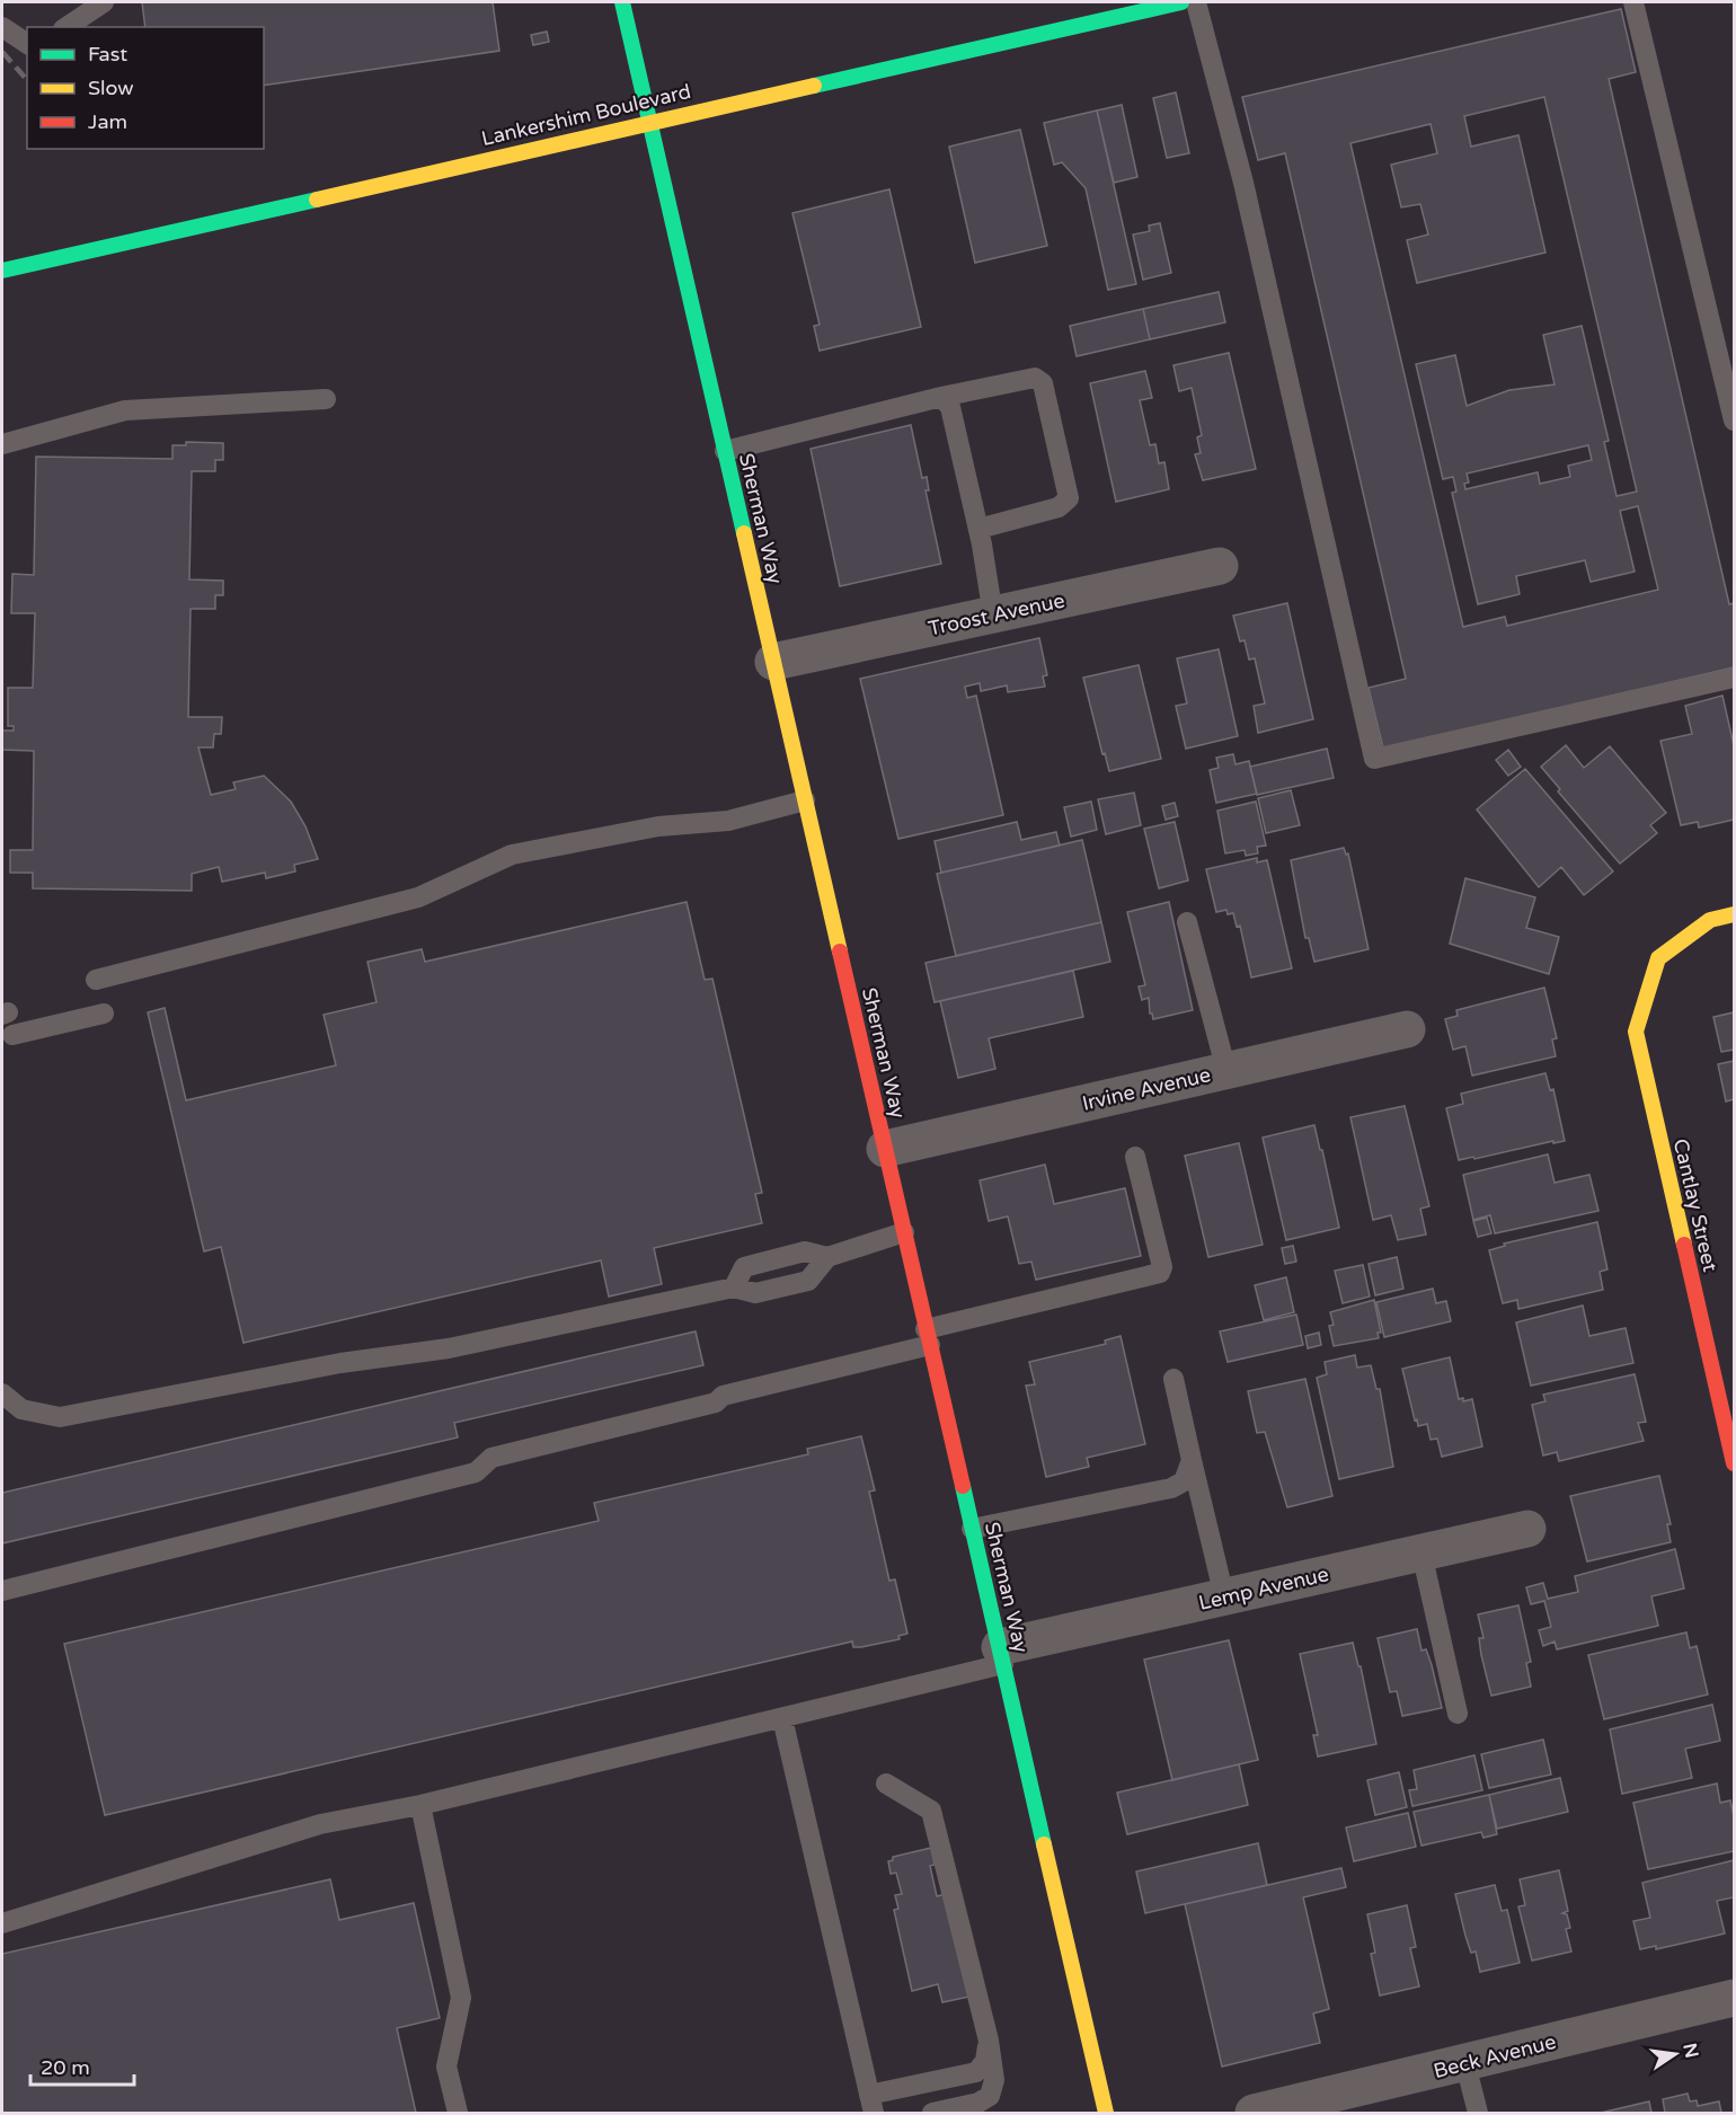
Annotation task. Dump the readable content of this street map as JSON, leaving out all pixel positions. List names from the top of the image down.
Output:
{
  "streets": {
    "main road": ["Lankershim Boulevard", "Sherman Way", "Cantlay Street"],
    "street": [
      "Troost Avenue",
      "Irvine Avenue",
      "Lemp Avenue",
      "Beck Avenue"
    ]
  },
  "crossings": [
    ["Lankershim Boulevard", "Sherman Way"],
    ["Sherman Way", "Troost Avenue"],
    ["Sherman Way", "Irvine Avenue"],
    ["Sherman Way", "Lemp Avenue"]
  ],
  "legend": ["Fast", "Slow", "Jam"],
  "scale_bar": "20 m",
  "north": "right"
}
